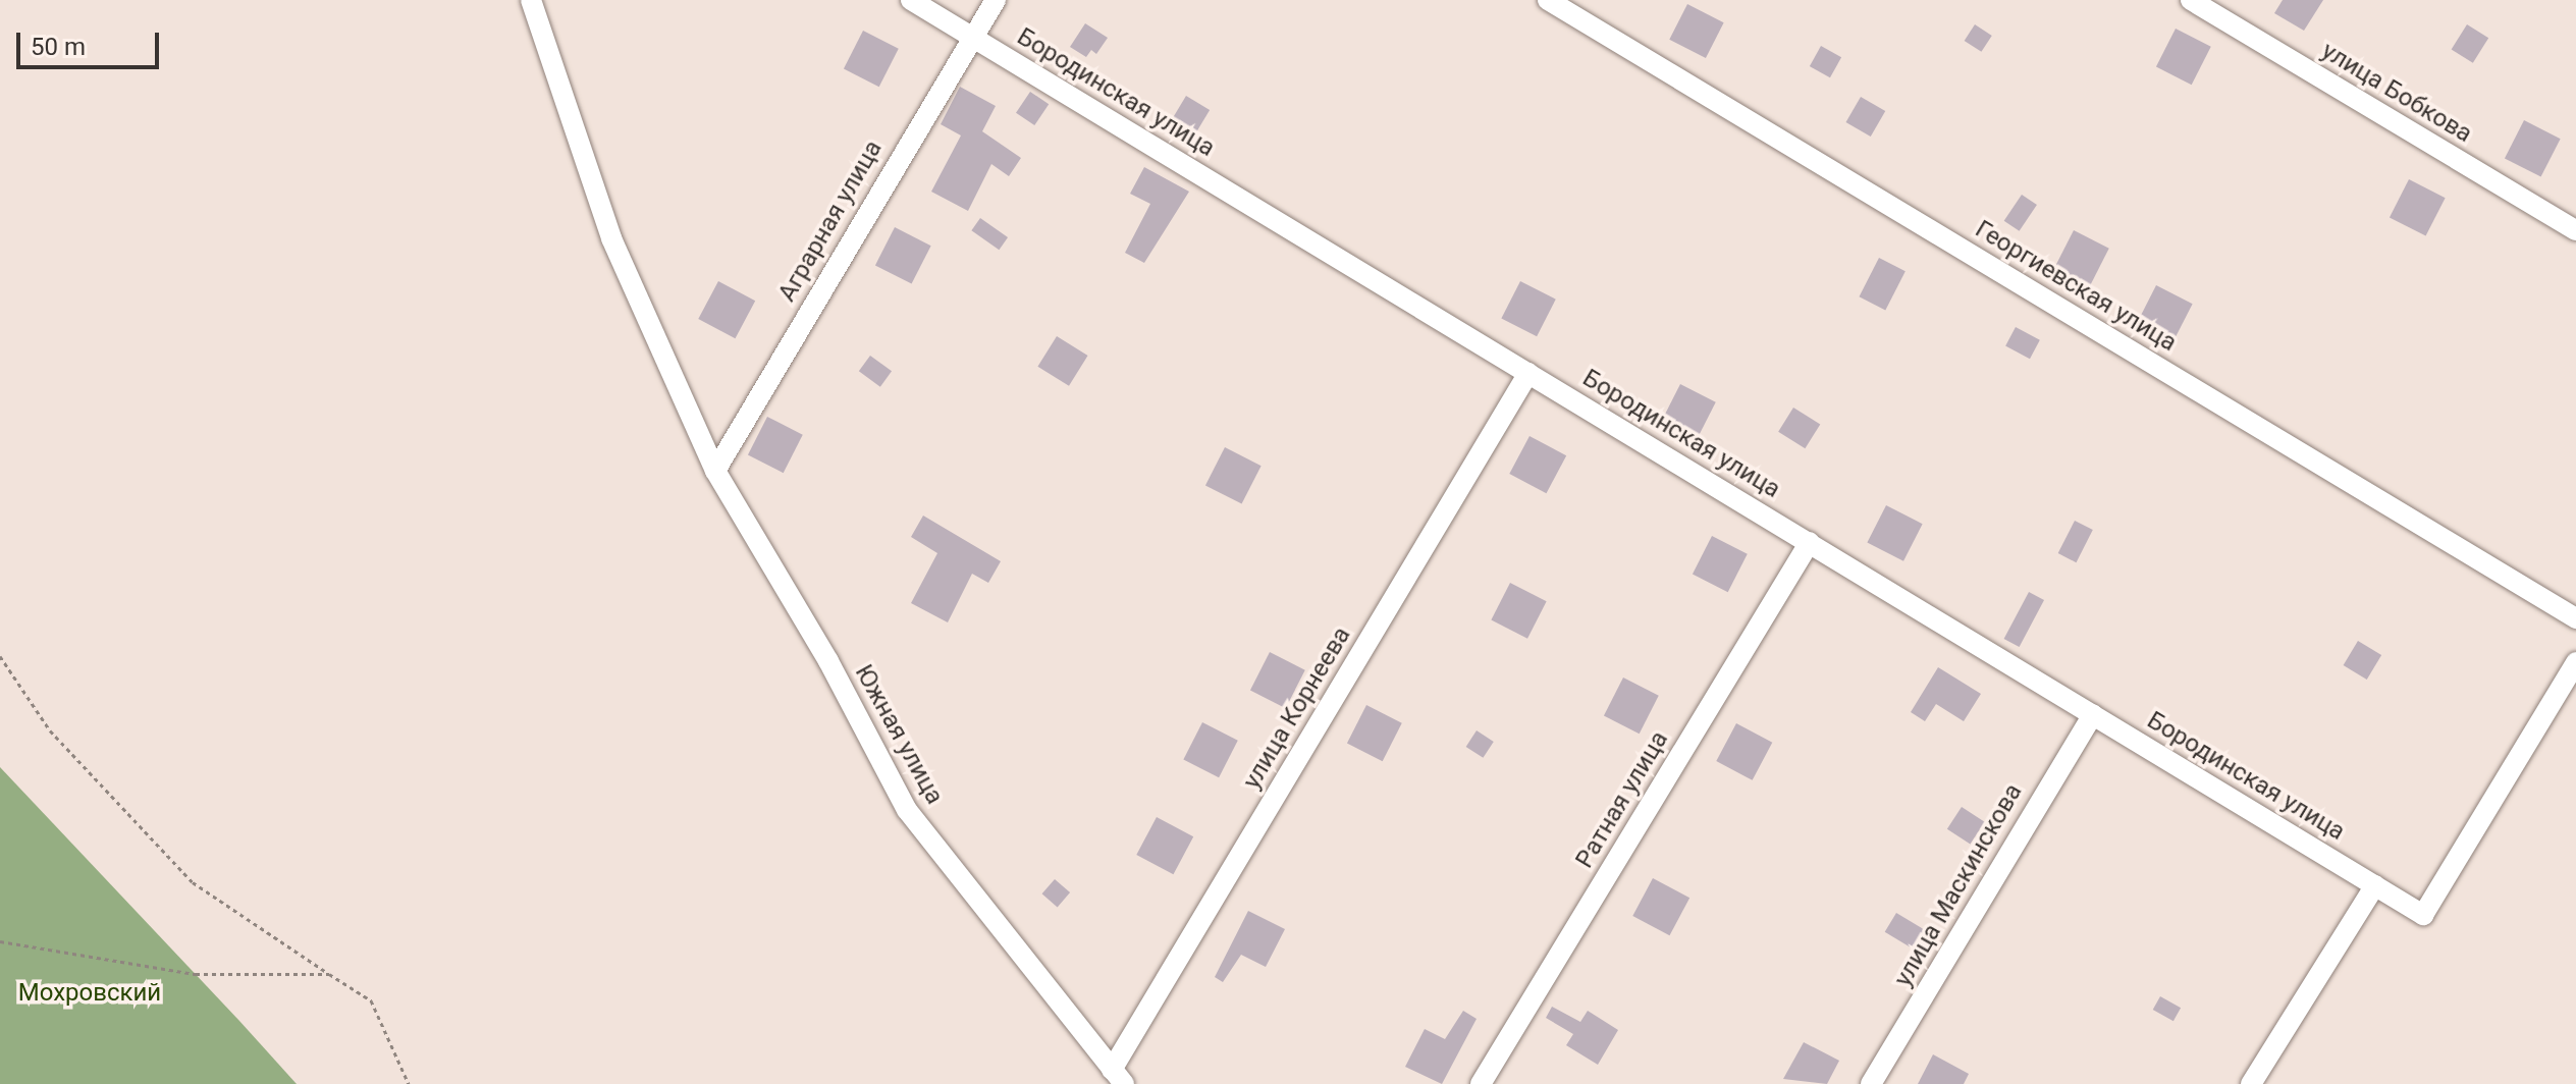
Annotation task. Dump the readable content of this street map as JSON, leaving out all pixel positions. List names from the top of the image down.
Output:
{
  "streets": {
    "street": [
      "Бородинская улица",
      "улица Бобкова",
      "Аграрная улица",
      "Георгиевская улица",
      "улица Корнеева",
      "Южная улица",
      "Ратная улица",
      "улица Маскинскова"
    ]
  },
  "crossings": [
    ["Бородинская улица", "Аграрная улица"],
    ["Бородинская улица", "улица Корнеева"],
    ["Бородинская улица", "Ратная улица"],
    ["Бородинская улица", "улица Маскинскова"],
    ["Аграрная улица", "Южная улица"],
    ["улица Корнеева", "Южная улица"]
  ],
  "parks": ["Мохровский"],
  "scale_bar": "50 m"
}
